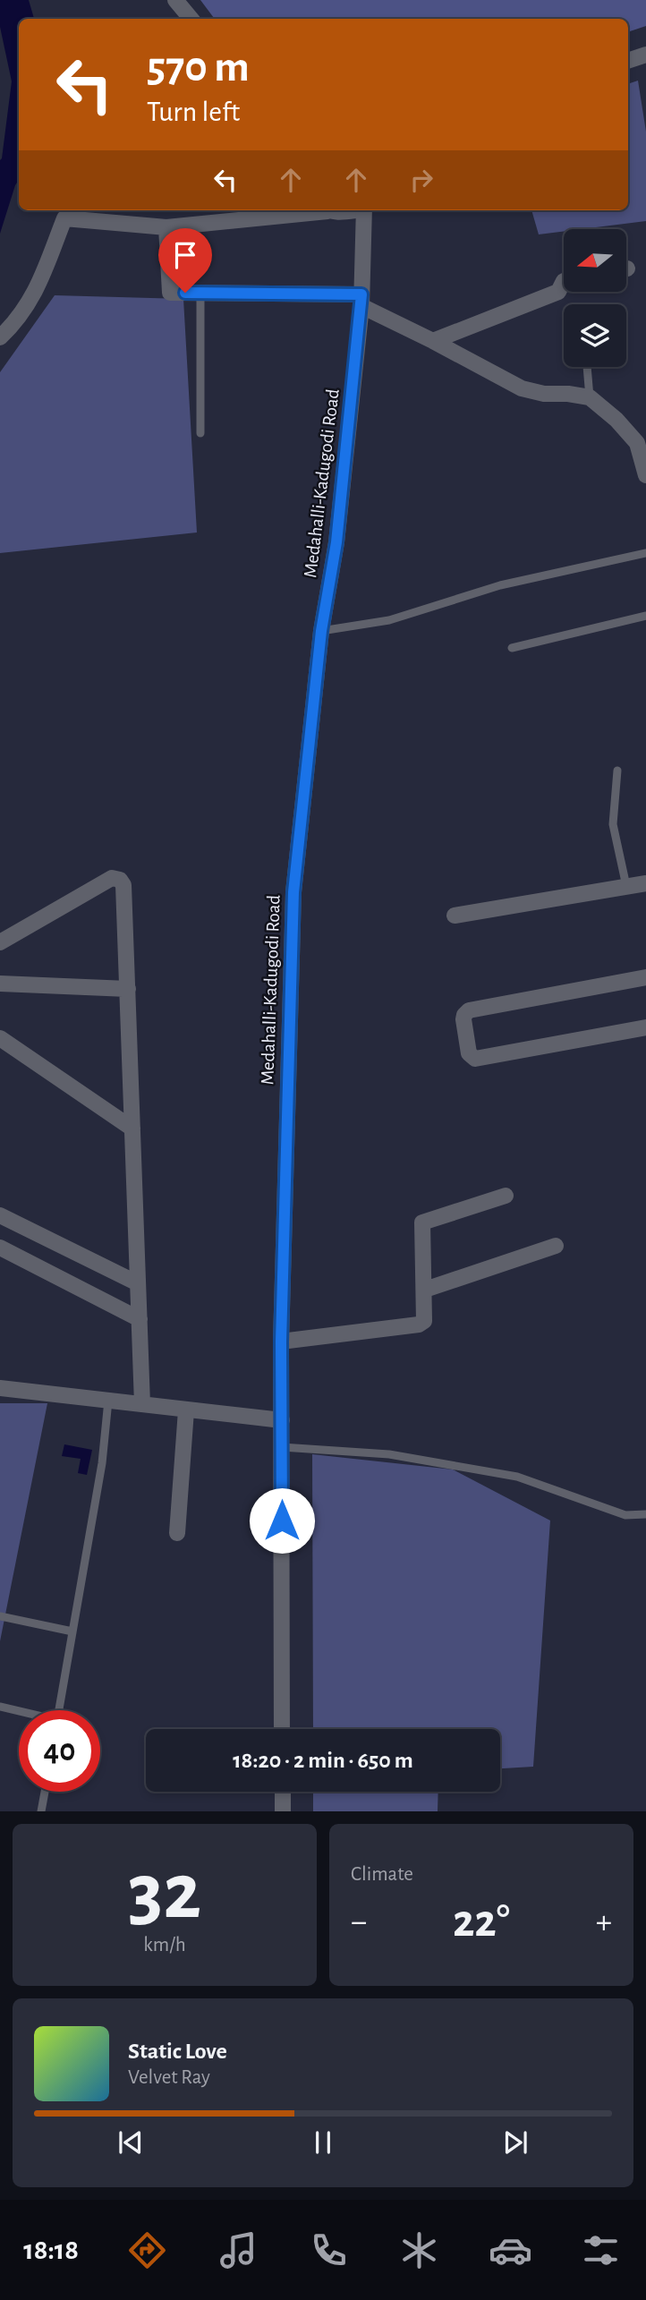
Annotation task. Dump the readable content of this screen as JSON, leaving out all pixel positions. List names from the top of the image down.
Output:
{
  "streets": {
    "street": ["Medahalli-Kadugodi Road"]
  },
  "north": "left",
  "page": {
    "turn": ["570 m", "Turn left"],
    "limit": "40",
    "trip": "18:20 · 2 min · 650 m",
    "tile": [
      ["32", "km/h"],
      "Climate"
    ],
    "heat": ["−", "22°", "+"],
    "song": ["Static Love", "Velvet Ray"],
    "tabs": "18:18"
  }
}
